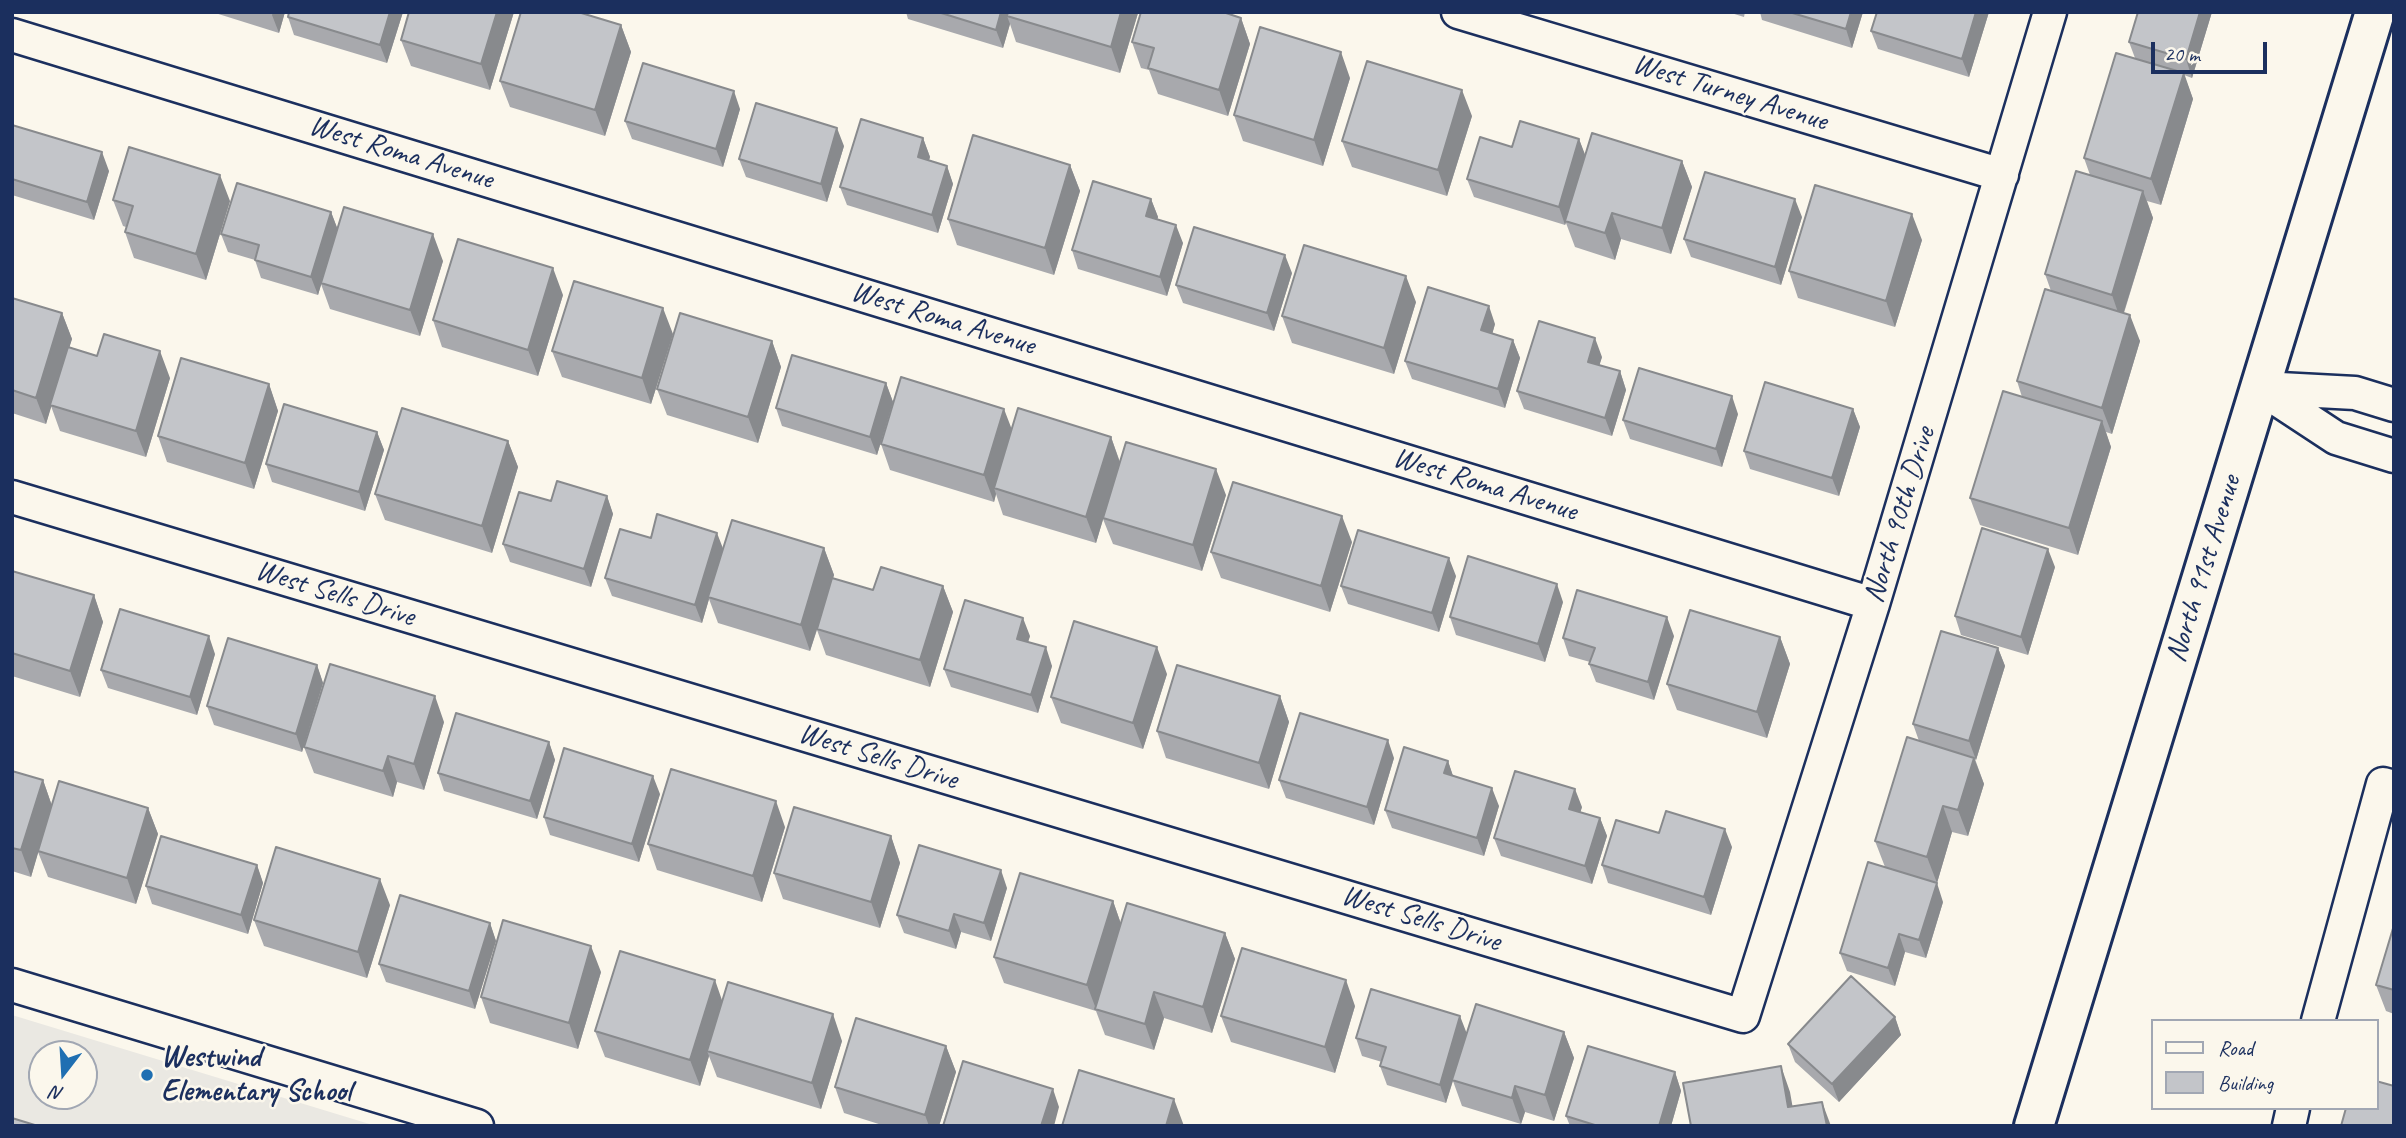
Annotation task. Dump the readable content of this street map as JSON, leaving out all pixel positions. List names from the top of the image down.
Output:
{
  "streets": {
    "main road": ["North 91st Avenue"],
    "street": [
      "West Turney Avenue",
      "West Roma Avenue",
      "North 90th Drive",
      "West Sells Drive"
    ]
  },
  "crossings": [
    ["West Turney Avenue", "North 90th Drive"],
    ["West Roma Avenue", "North 90th Drive"],
    ["North 90th Drive", "West Sells Drive"]
  ],
  "places": ["Westwind Elementary School"],
  "legend": ["Road", "Building"],
  "scale_bar": "20 m",
  "north": "bottom"
}
